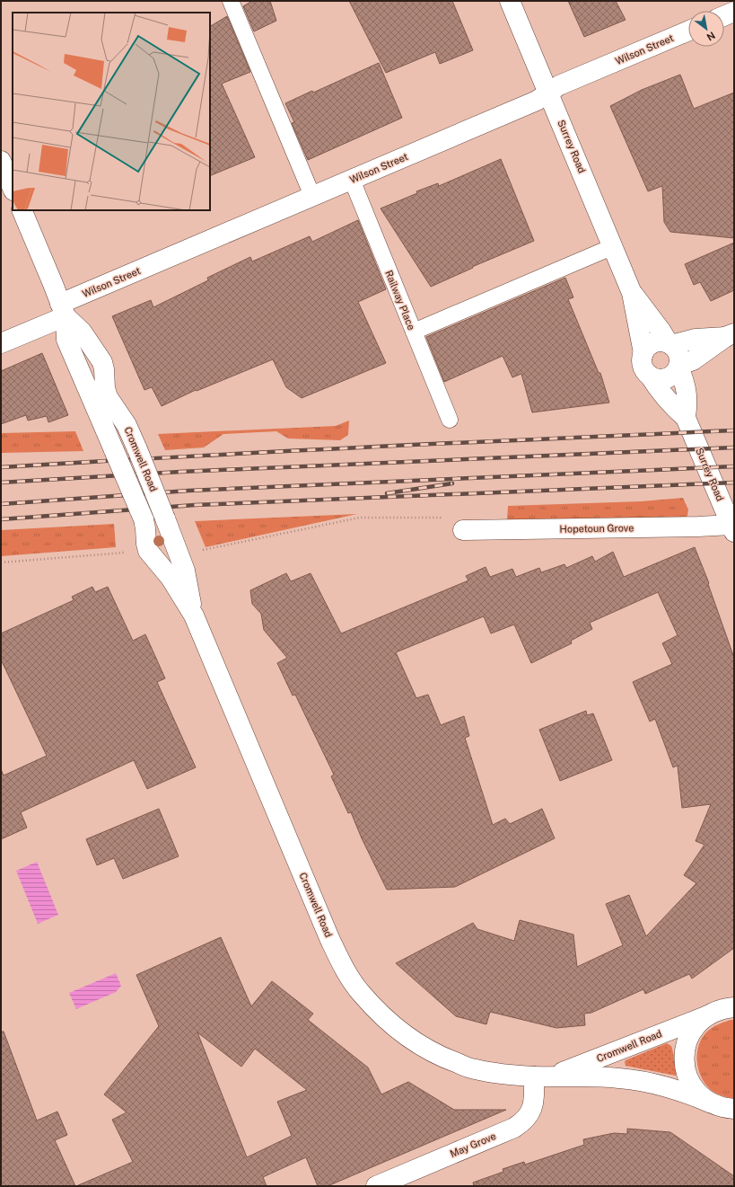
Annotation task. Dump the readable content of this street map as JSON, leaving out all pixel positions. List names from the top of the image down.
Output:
{
  "streets": {
    "street": [
      "Wilson Street",
      "Surrey Road",
      "Cromwell Road",
      "Hopetoun Grove",
      "May Grove"
    ],
    "lane": ["Railway Place"]
  },
  "crossings": [
    ["Wilson Street", "Surrey Road"],
    ["Wilson Street", "Railway Place"],
    ["Wilson Street", "Cromwell Road"],
    ["Surrey Road", "Hopetoun Grove"],
    ["Cromwell Road", "May Grove"]
  ],
  "north": "bottom right"
}
